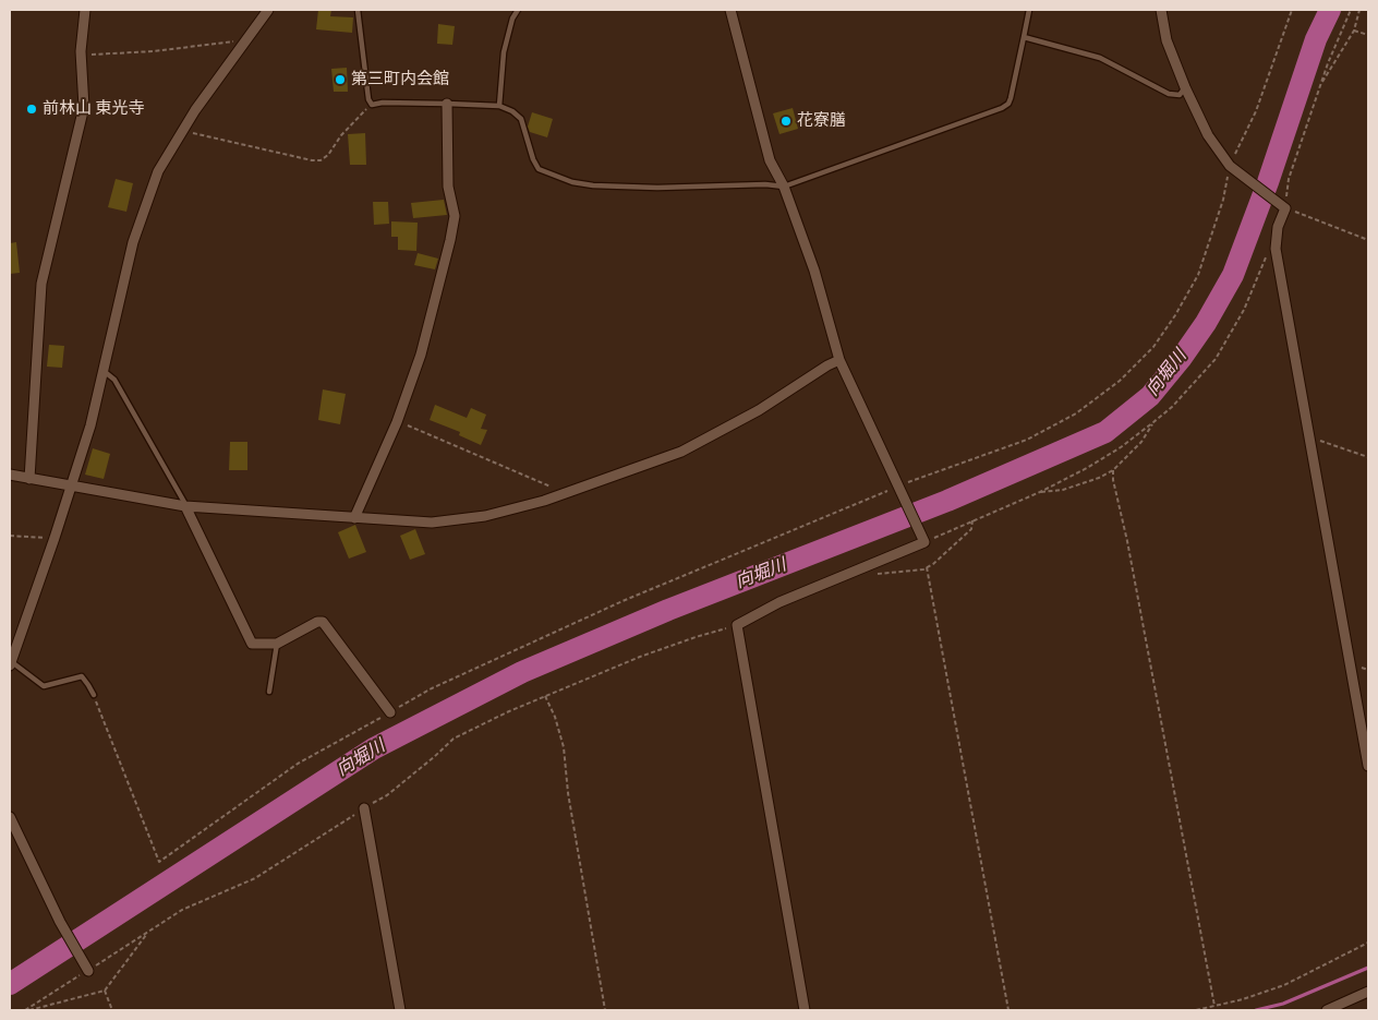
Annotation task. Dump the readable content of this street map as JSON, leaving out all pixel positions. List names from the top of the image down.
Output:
{
  "water": ["向堀川"],
  "places": ["第三町内会館", "前林山 東光寺", "花寮膳"]
}
